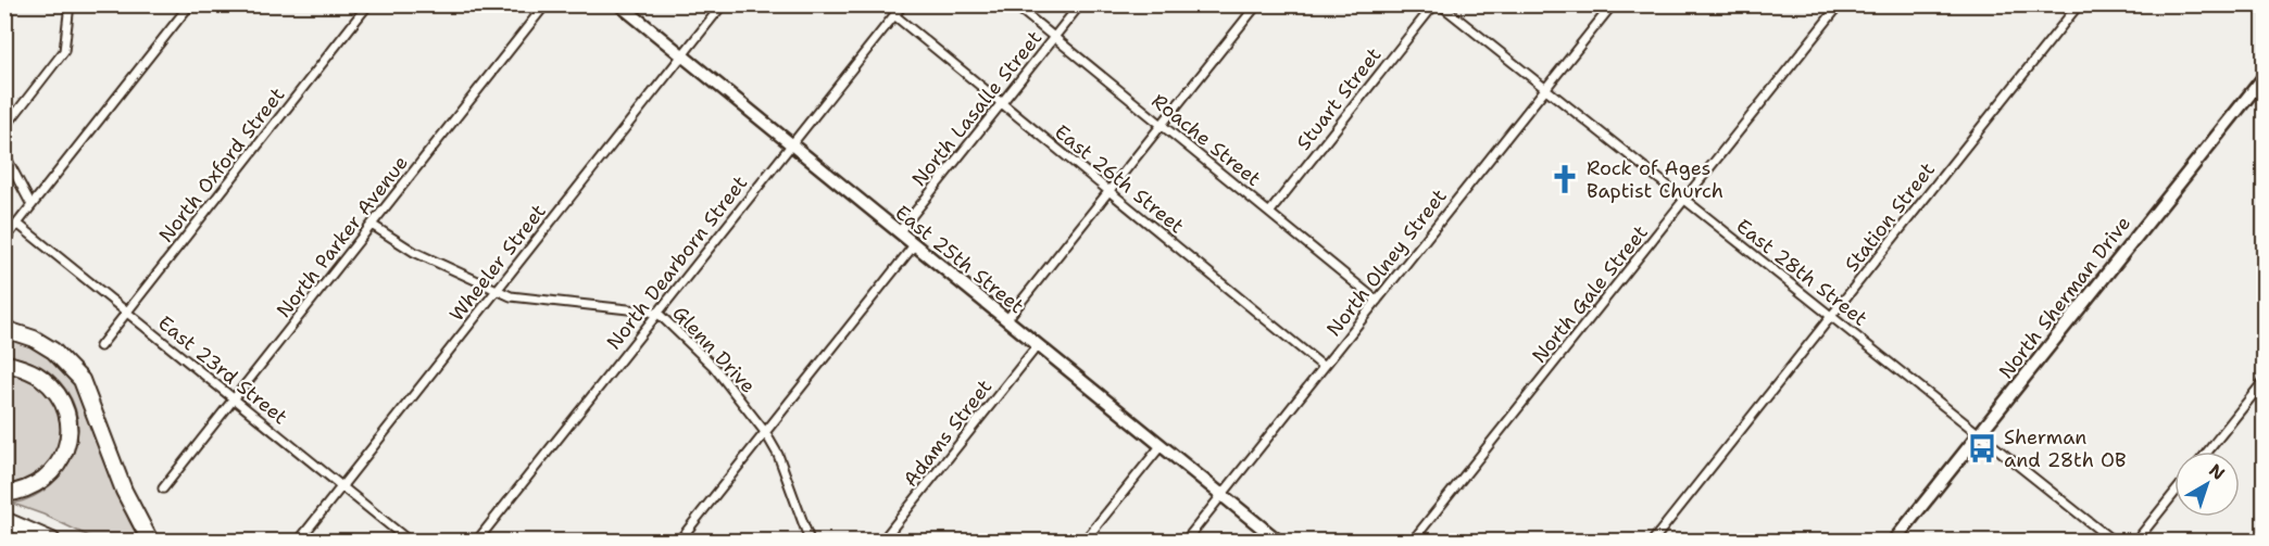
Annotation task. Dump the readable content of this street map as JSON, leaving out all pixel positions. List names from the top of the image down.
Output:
{
  "streets": {
    "street": [
      "Stuart Street",
      "North Lasalle Street",
      "Roache Street",
      "North Oxford Street",
      "East 26th Street",
      "Station Street",
      "North Parker Avenue",
      "East 25th Street",
      "Wheeler Street",
      "North Dearborn Street",
      "North Olney Street",
      "East 28th Street",
      "North Gale Street",
      "North Sherman Drive",
      "Glenn Drive",
      "East 23rd Street",
      "Adams Street"
    ]
  },
  "crossings": [
    ["Stuart Street", "Roache Street"],
    ["North Lasalle Street", "Roache Street"],
    ["North Lasalle Street", "East 26th Street"],
    ["North Lasalle Street", "East 25th Street"],
    ["Roache Street", "North Olney Street"],
    ["North Oxford Street", "East 23rd Street"],
    ["East 26th Street", "North Dearborn Street"],
    ["East 26th Street", "North Olney Street"],
    ["Station Street", "East 28th Street"],
    ["North Parker Avenue", "Glenn Drive"],
    ["North Parker Avenue", "East 23rd Street"],
    ["East 25th Street", "Wheeler Street"],
    ["East 25th Street", "North Dearborn Street"],
    ["East 25th Street", "North Olney Street"],
    ["East 25th Street", "Adams Street"],
    ["Wheeler Street", "Glenn Drive"],
    ["Wheeler Street", "East 23rd Street"],
    ["North Dearborn Street", "Glenn Drive"],
    ["North Olney Street", "East 28th Street"],
    ["East 28th Street", "North Gale Street"],
    ["East 28th Street", "North Sherman Drive"]
  ],
  "places": {
    "church": ["Rock of Ages Baptist Church"],
    "bus stop": ["Sherman and 28th OB"]
  },
  "north": "top right"
}
